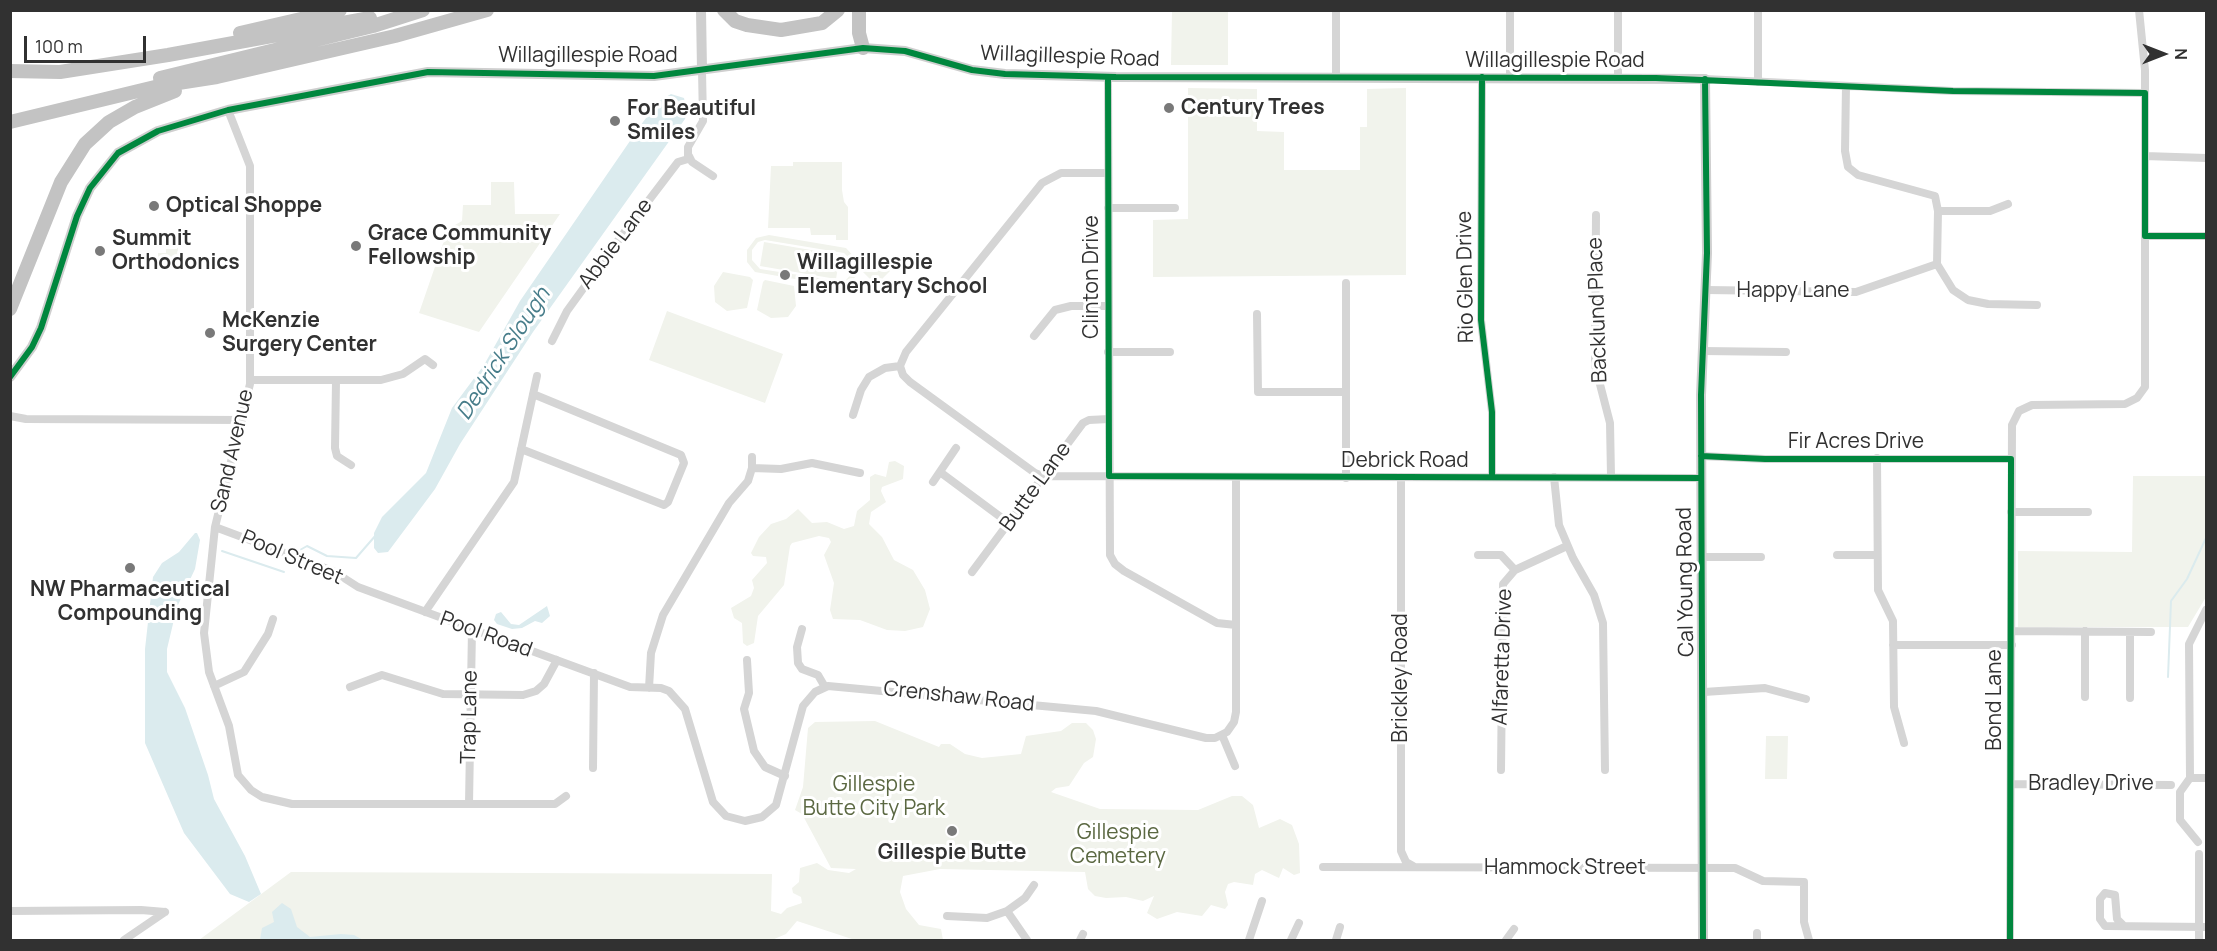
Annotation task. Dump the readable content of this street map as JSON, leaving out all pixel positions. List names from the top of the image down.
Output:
{
  "streets": {
    "main road": ["Willagillespie Road", "Cal Young Road"],
    "street": [
      "Abbie Lane",
      "Clinton Drive",
      "Rio Glen Drive",
      "Happy Lane",
      "Backlund Place",
      "Fir Acres Drive",
      "Sand Avenue",
      "Debrick Road",
      "Butte Lane",
      "Pool Street",
      "Pool Road",
      "Alfaretta Drive",
      "Brickley Road",
      "Crenshaw Road",
      "Bond Lane",
      "Trap Lane",
      "Bradley Drive",
      "Hammock Street"
    ]
  },
  "crossings": [
    ["Willagillespie Road", "Abbie Lane"],
    ["Willagillespie Road", "Clinton Drive"],
    ["Willagillespie Road", "Rio Glen Drive"],
    ["Willagillespie Road", "Sand Avenue"],
    ["Willagillespie Road", "Cal Young Road"],
    ["Clinton Drive", "Debrick Road"],
    ["Clinton Drive", "Butte Lane"],
    ["Rio Glen Drive", "Debrick Road"],
    ["Happy Lane", "Cal Young Road"],
    ["Backlund Place", "Debrick Road"],
    ["Fir Acres Drive", "Cal Young Road"],
    ["Fir Acres Drive", "Bond Lane"],
    ["Sand Avenue", "Pool Street"],
    ["Sand Avenue", "Trap Lane"],
    ["Debrick Road", "Butte Lane"],
    ["Debrick Road", "Cal Young Road"],
    ["Debrick Road", "Brickley Road"],
    ["Pool Street", "Pool Road"],
    ["Cal Young Road", "Hammock Street"],
    ["Pool Road", "Trap Lane"],
    ["Brickley Road", "Hammock Street"],
    ["Bond Lane", "Bradley Drive"]
  ],
  "water": ["Dedrick Slough"],
  "parks": ["Gillespie Butte City Park", "Gillespie Cemetery"],
  "places": [
    "Century Trees",
    "For Beautiful Smiles",
    "Optical Shoppe",
    "Grace Community Fellowship",
    "Summit Orthodonics",
    "Willagillespie Elementary School",
    "McKenzie Surgery Center",
    "NW Pharmaceutical Compounding",
    "Gillespie Butte"
  ],
  "scale_bar": "100 m",
  "north": "right"
}
